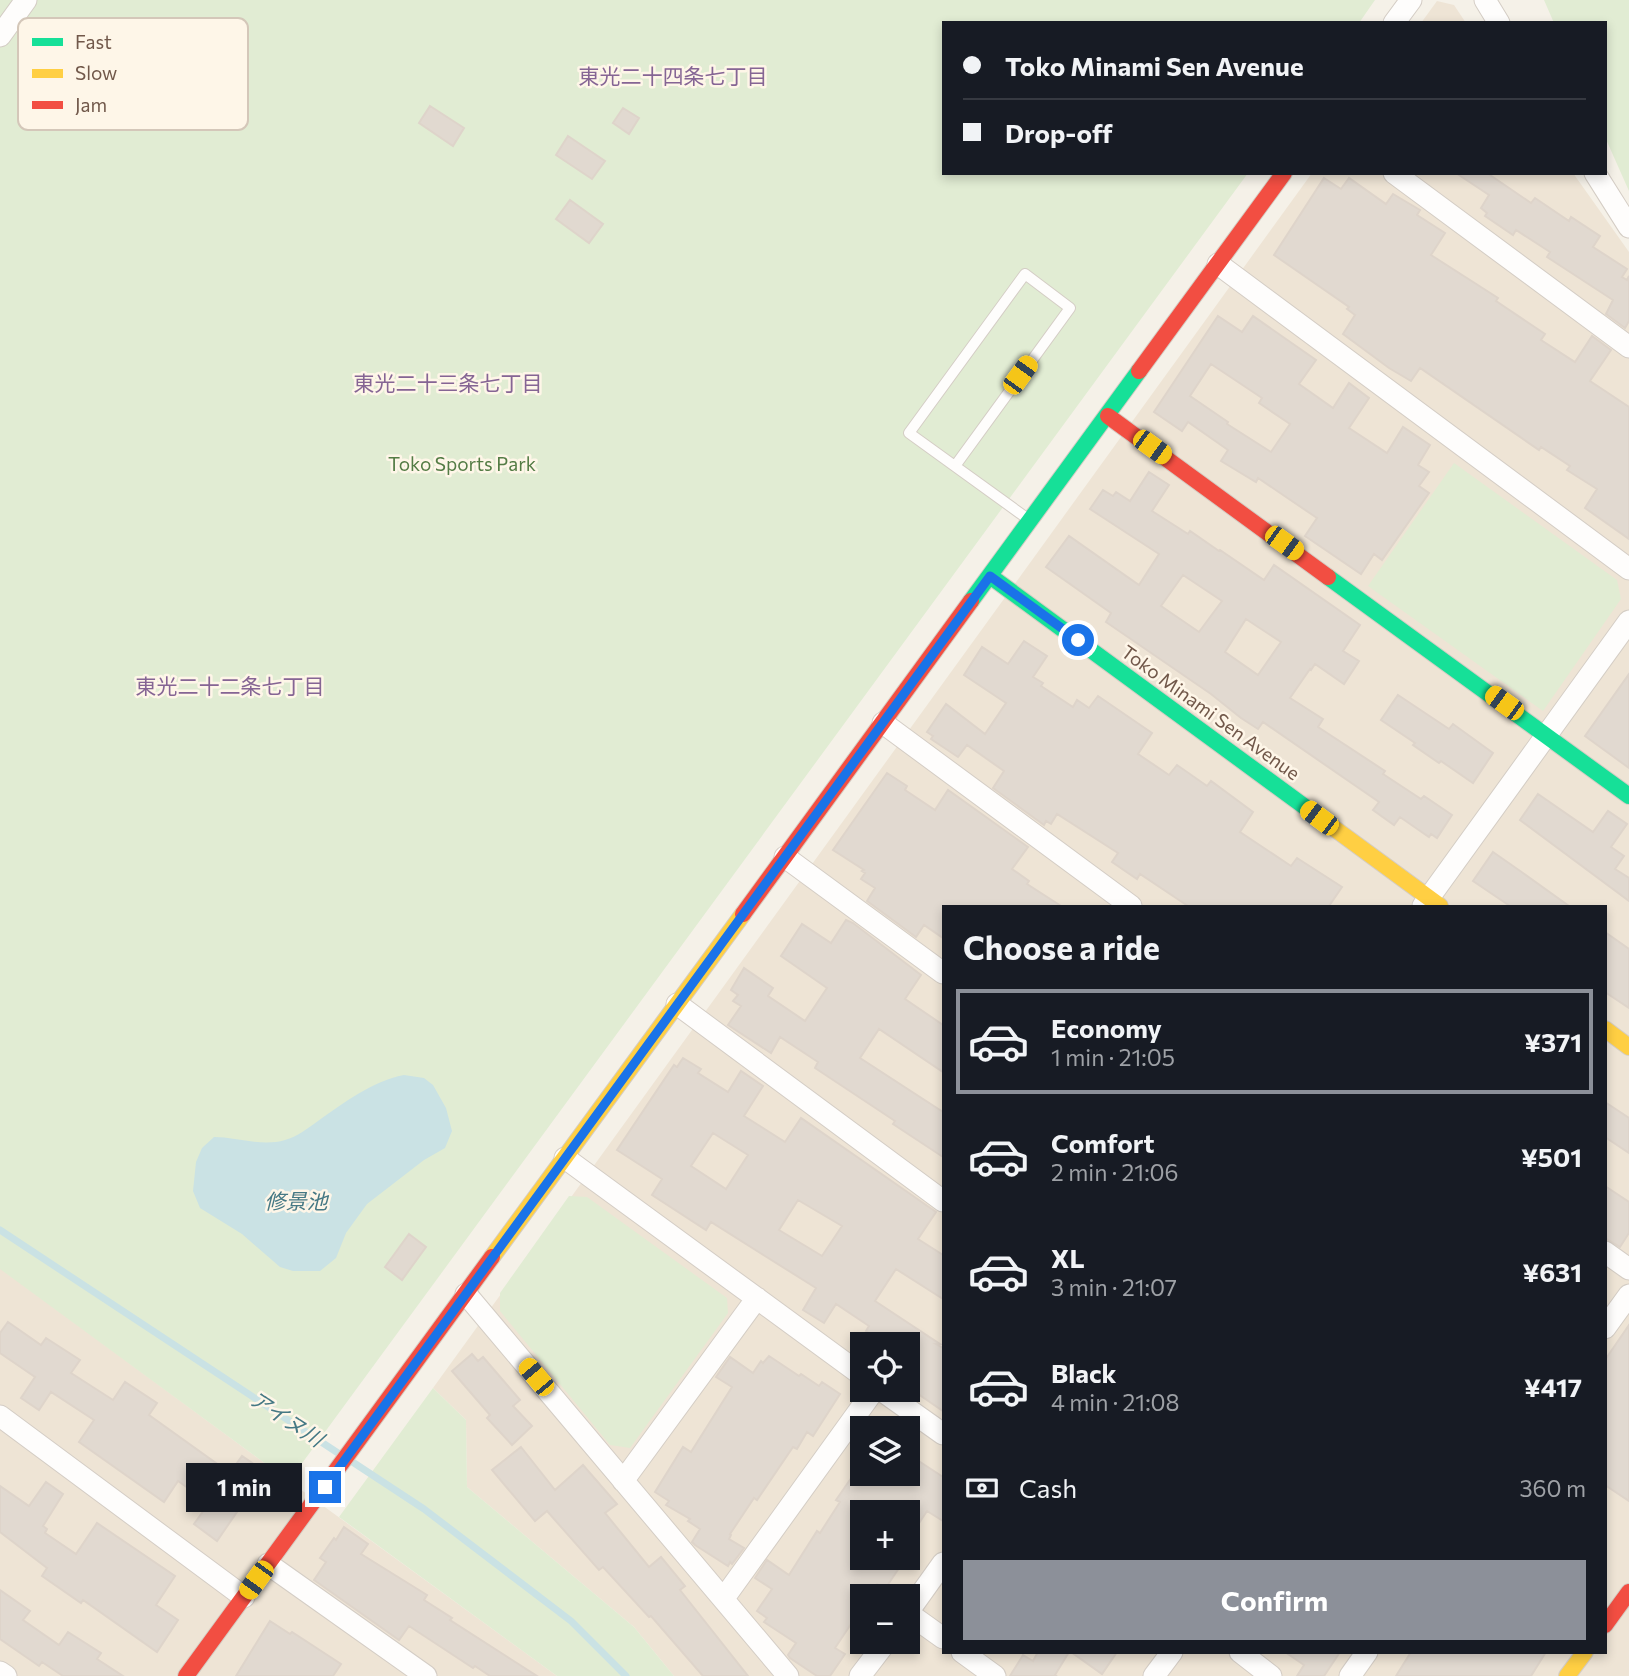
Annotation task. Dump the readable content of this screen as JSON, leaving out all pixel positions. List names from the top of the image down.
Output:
{
  "streets": {
    "street": ["Toko Minami Sen Avenue"]
  },
  "districts": ["東光二十四条七丁目", "東光二十三条七丁目", "東光二十二条七丁目"],
  "water": ["修景池", "アイヌ川"],
  "parks": ["Toko Sports Park"],
  "legend": ["Fast", "Slow", "Jam"],
  "page": {
    "banner": ["Toko Minami Sen Avenue", "Drop-off"],
    "heading": "Choose a ride",
    "list": [
      {
        "name": "Economy",
        "note": "1 min · 21:05",
        "value": "¥371"
      },
      {
        "name": "Comfort",
        "note": "2 min · 21:06",
        "value": "¥501"
      },
      {
        "name": "XL",
        "note": "3 min · 21:07",
        "value": "¥631"
      },
      {
        "name": "Black",
        "note": "4 min · 21:08",
        "value": "¥417"
      }
    ],
    "map_buttons": ["+", "−"],
    "pay": ["Cash", "360 m"],
    "bubble": "1 min",
    "buttons": "Confirm"
  }
}
